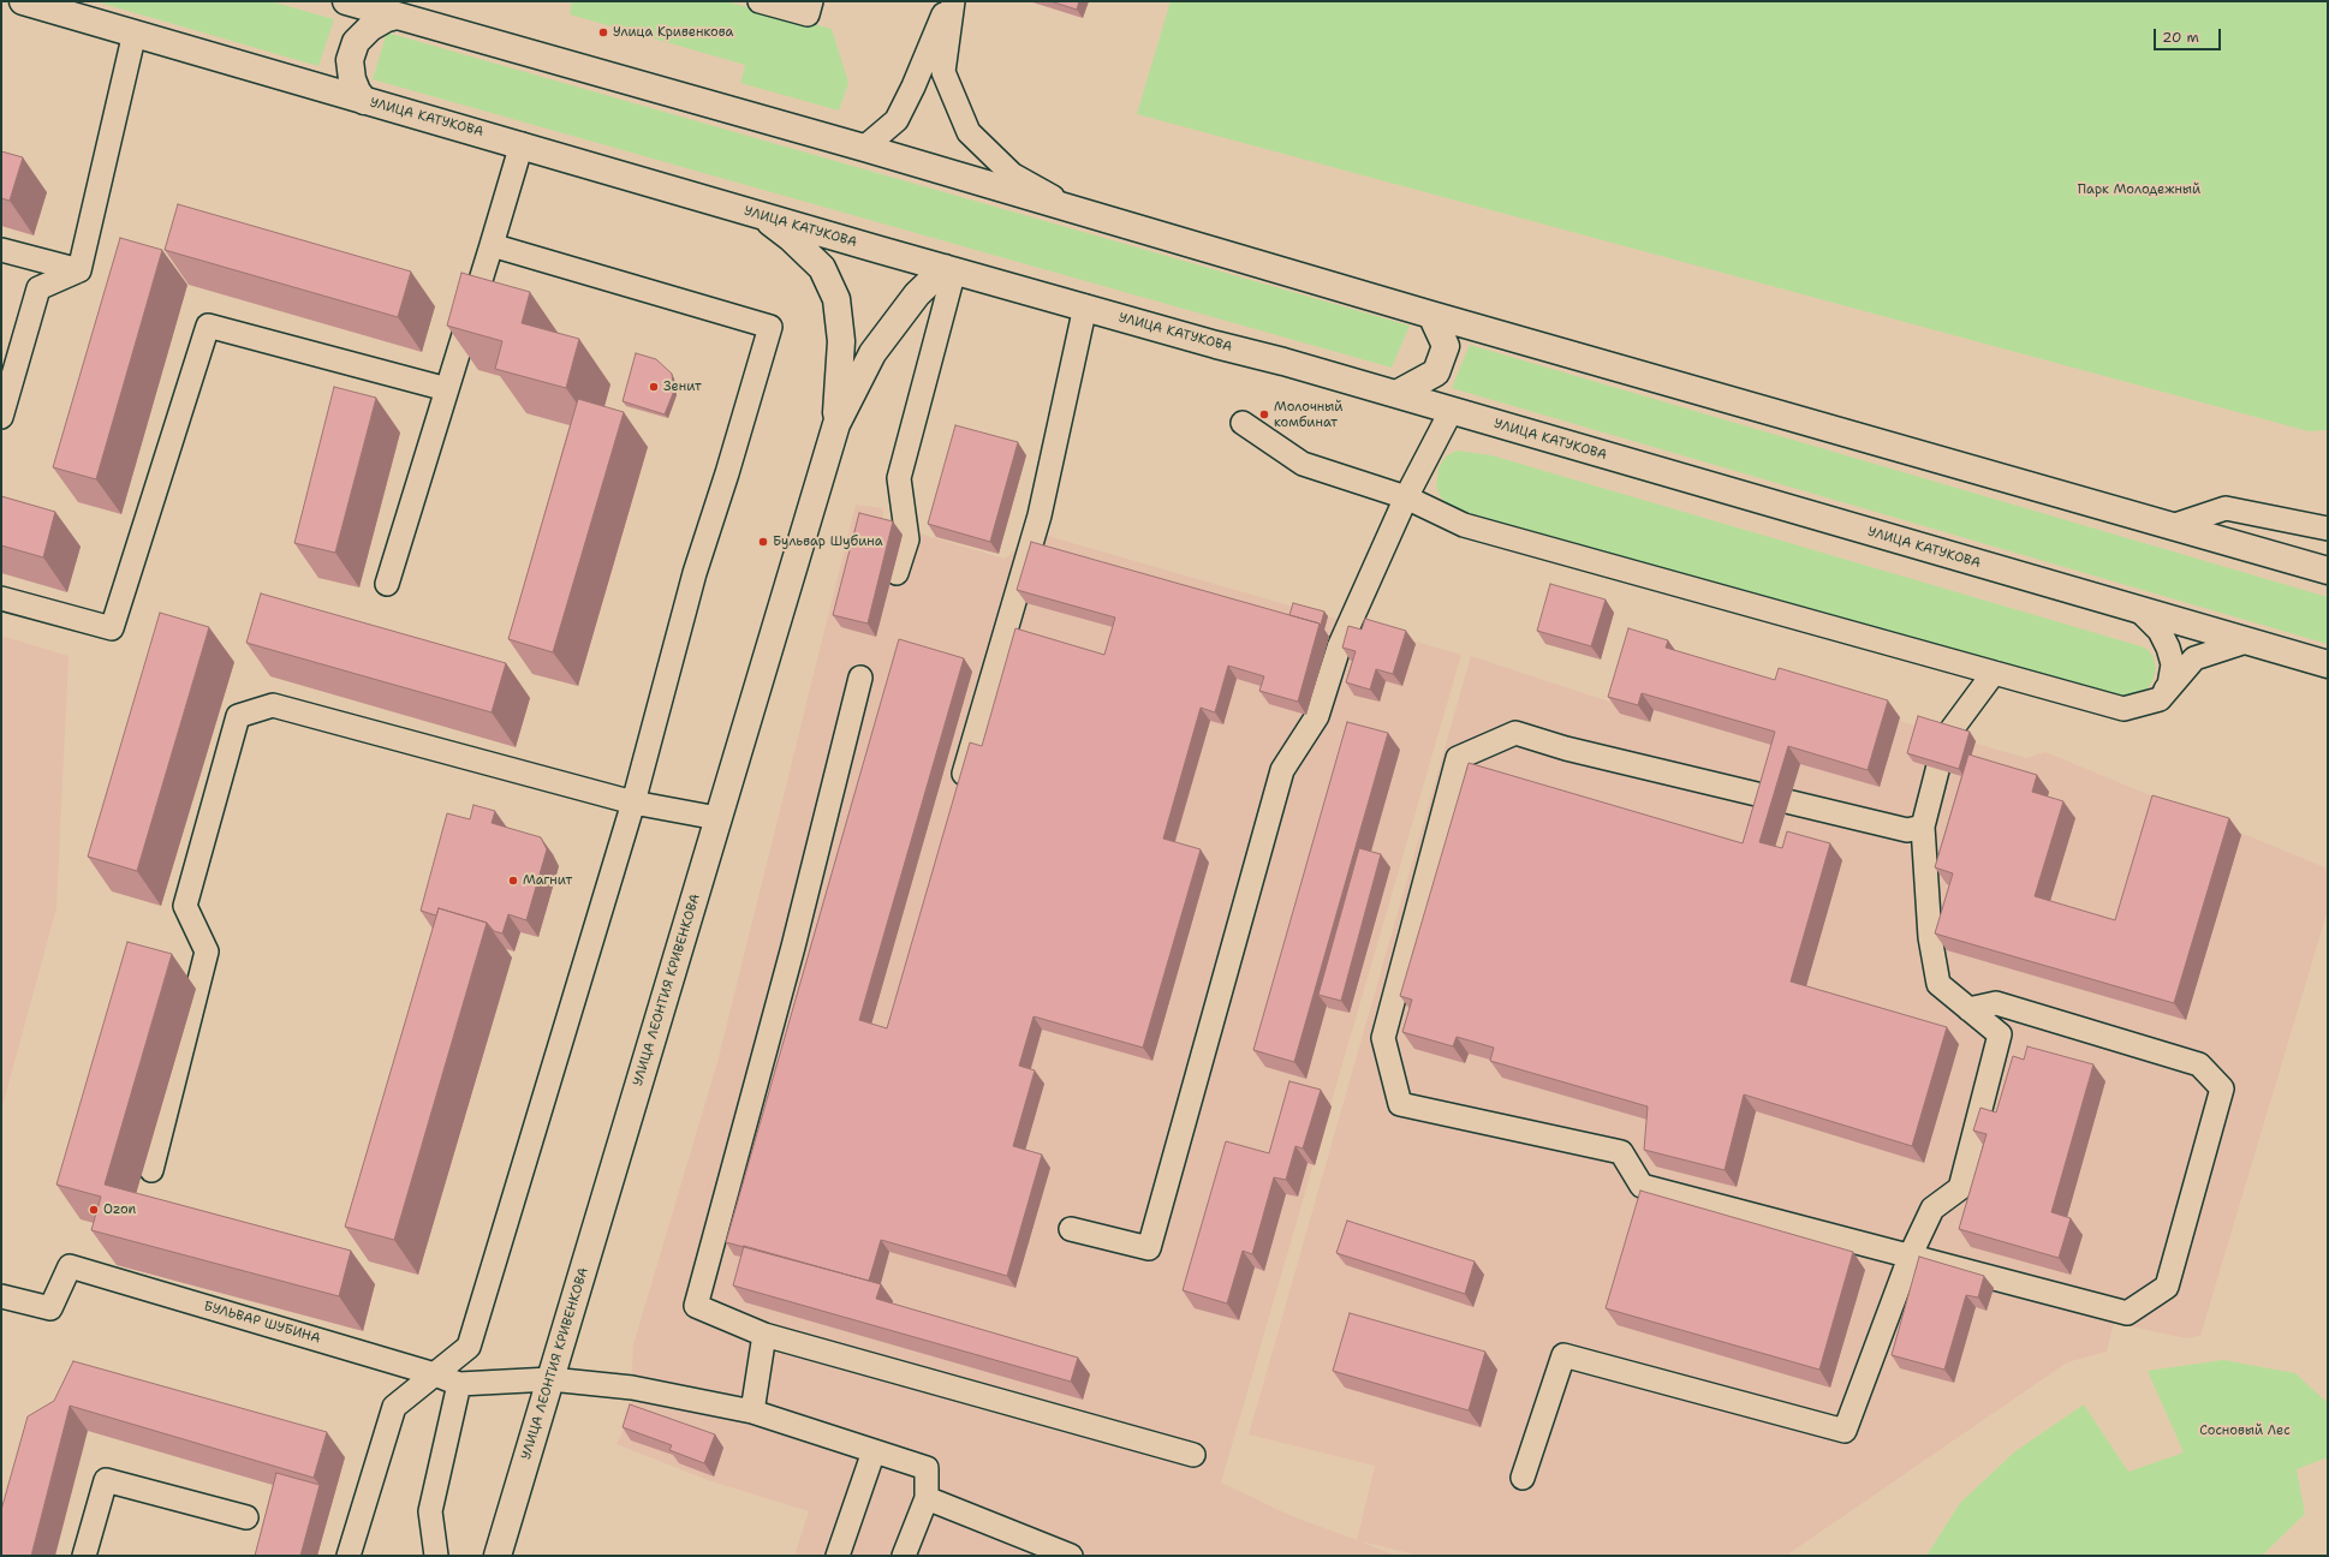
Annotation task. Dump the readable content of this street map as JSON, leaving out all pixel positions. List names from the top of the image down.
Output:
{
  "streets": {
    "main road": ["УЛИЦА КАТУКОВА", "УЛИЦА ЛЕОНТИЯ КРИВЕНКОВА"],
    "street": ["БУЛЬВАР ШУБИНА"]
  },
  "crossings": [
    ["УЛИЦА ЛЕОНТИЯ КРИВЕНКОВА", "БУЛЬВАР ШУБИНА"]
  ],
  "parks": ["Парк Молодежный", "Сосновый Лес"],
  "places": [
    "Улица Кривенкова",
    "Зенит",
    "Молочный комбинат",
    "Бульвар Шубина",
    "Магнит",
    "Ozon"
  ],
  "scale_bar": "20 m"
}
